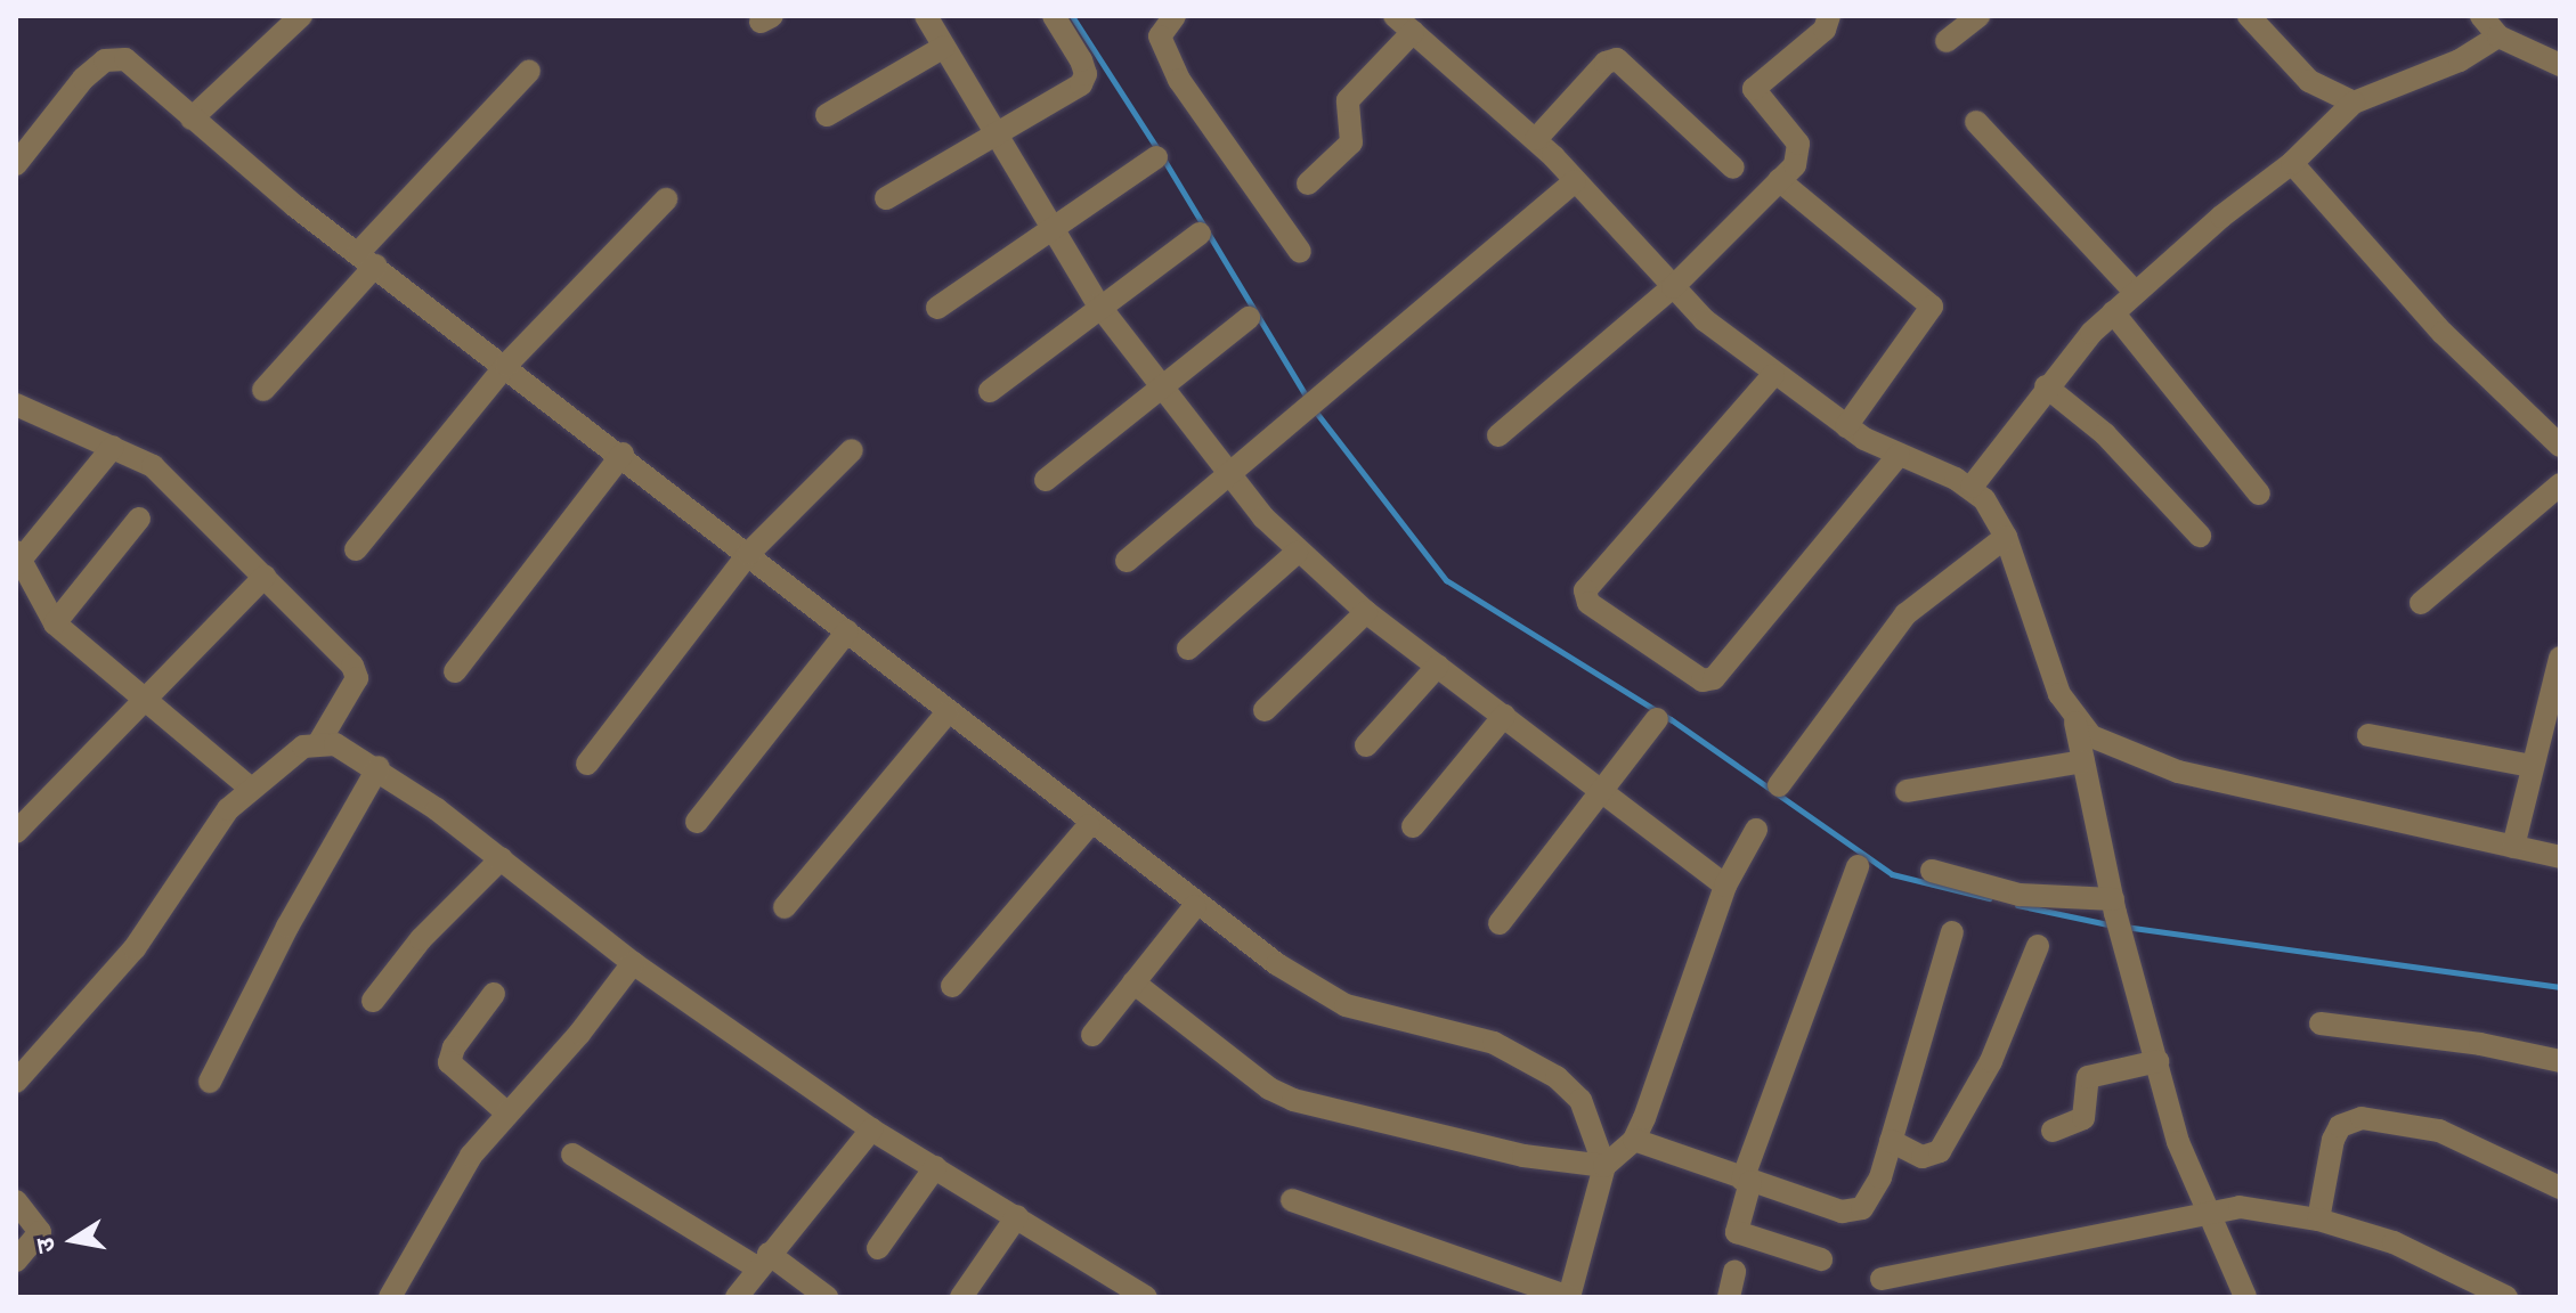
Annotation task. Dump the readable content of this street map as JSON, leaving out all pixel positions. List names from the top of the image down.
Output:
{
  "north": "left"
}
